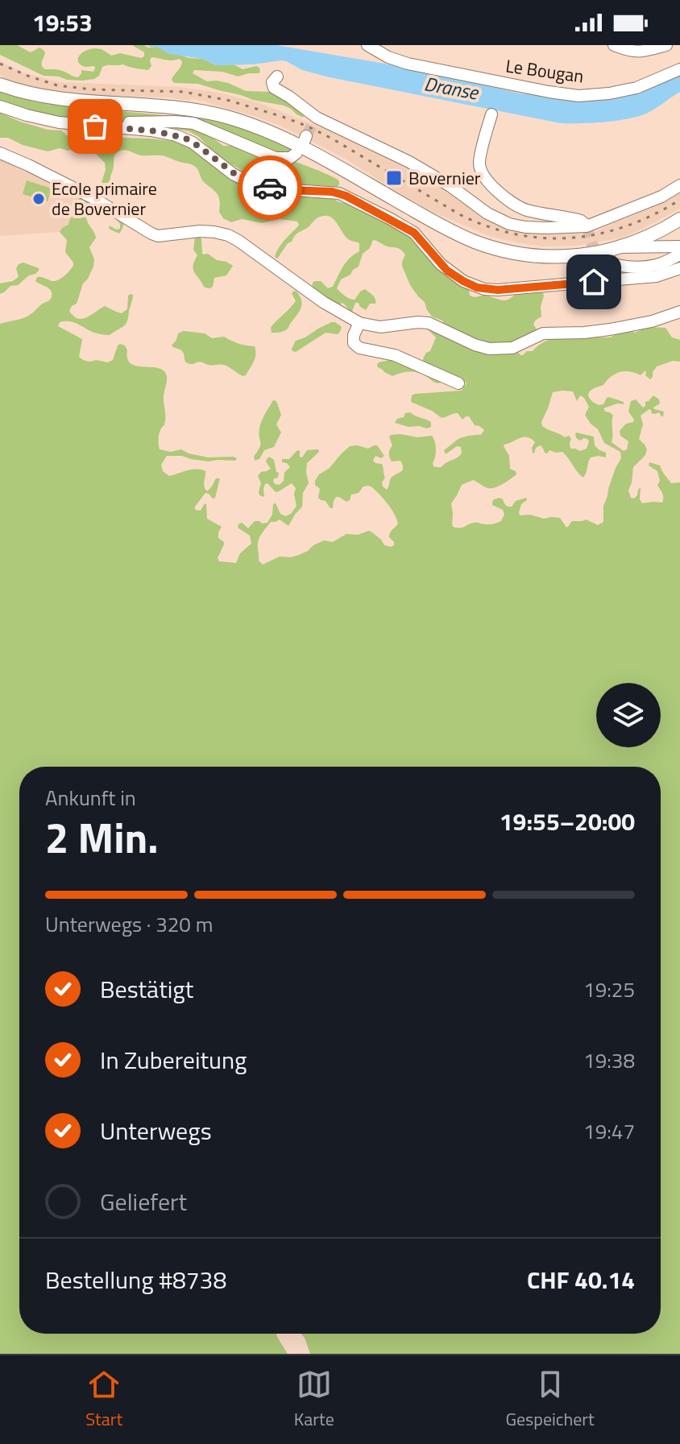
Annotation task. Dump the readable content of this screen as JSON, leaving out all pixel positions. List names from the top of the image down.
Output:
{
  "streets": {
    "street": ["Le Bougan"]
  },
  "water": ["Dranse"],
  "places": {
    "transit": ["Bovernier"],
    "other": ["Ecole primaire de Bovernier"]
  },
  "page": {
    "status": "19:53",
    "heading": ["2 Min.", "Ankunft in", "19:55–20:00"],
    "panel": ["Bestellung #8738", "CHF 40.14"],
    "bar": "Unterwegs · 320 m",
    "list": [
      ["Bestätigt", "19:25"],
      ["In Zubereitung", "19:38"],
      ["Unterwegs", "19:47"],
      "Geliefert"
    ],
    "tabs": ["Start", "Karte", "Gespeichert"]
  }
}
